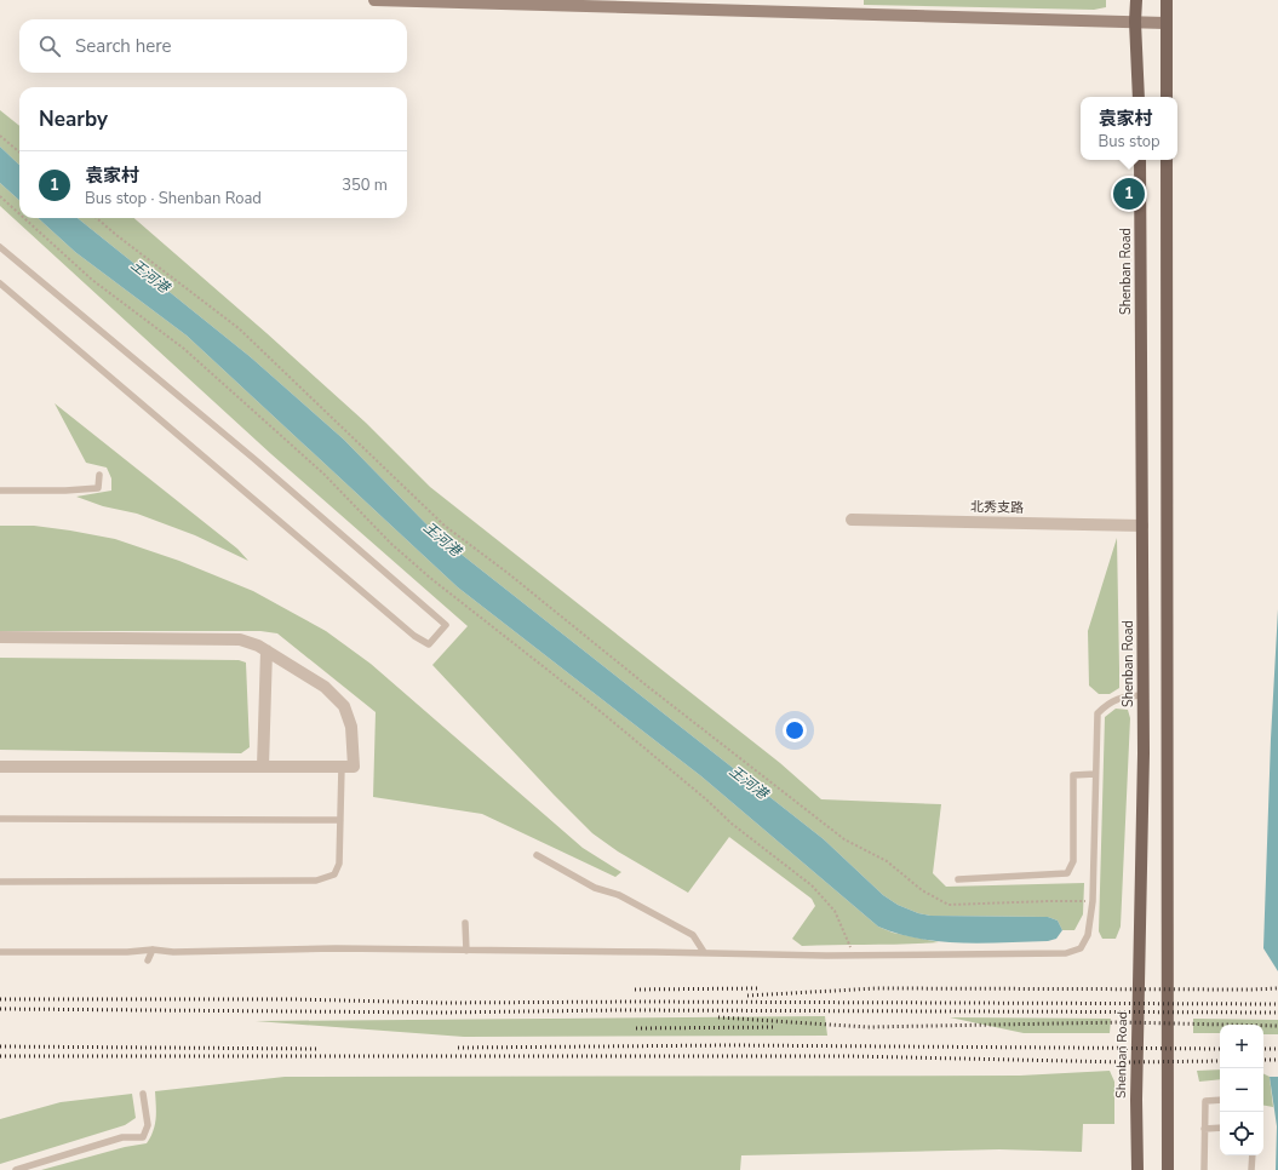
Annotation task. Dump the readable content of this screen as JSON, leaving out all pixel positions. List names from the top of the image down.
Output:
{
  "streets": {
    "main road": ["Shenban Road"],
    "street": ["北秀支路"]
  },
  "crossings": [
    ["Shenban Road", "北秀支路"]
  ],
  "water": ["王河港"],
  "page": {
    "search": "Search here",
    "heading": "Nearby",
    "popup": ["袁家村", "Bus stop"],
    "list": [
      {
        "mark": "1",
        "name": "袁家村",
        "note": "Bus stop · Shenban Road",
        "value": "350 m"
      }
    ],
    "pins": "1",
    "map_buttons": ["+", "−"]
  }
}
